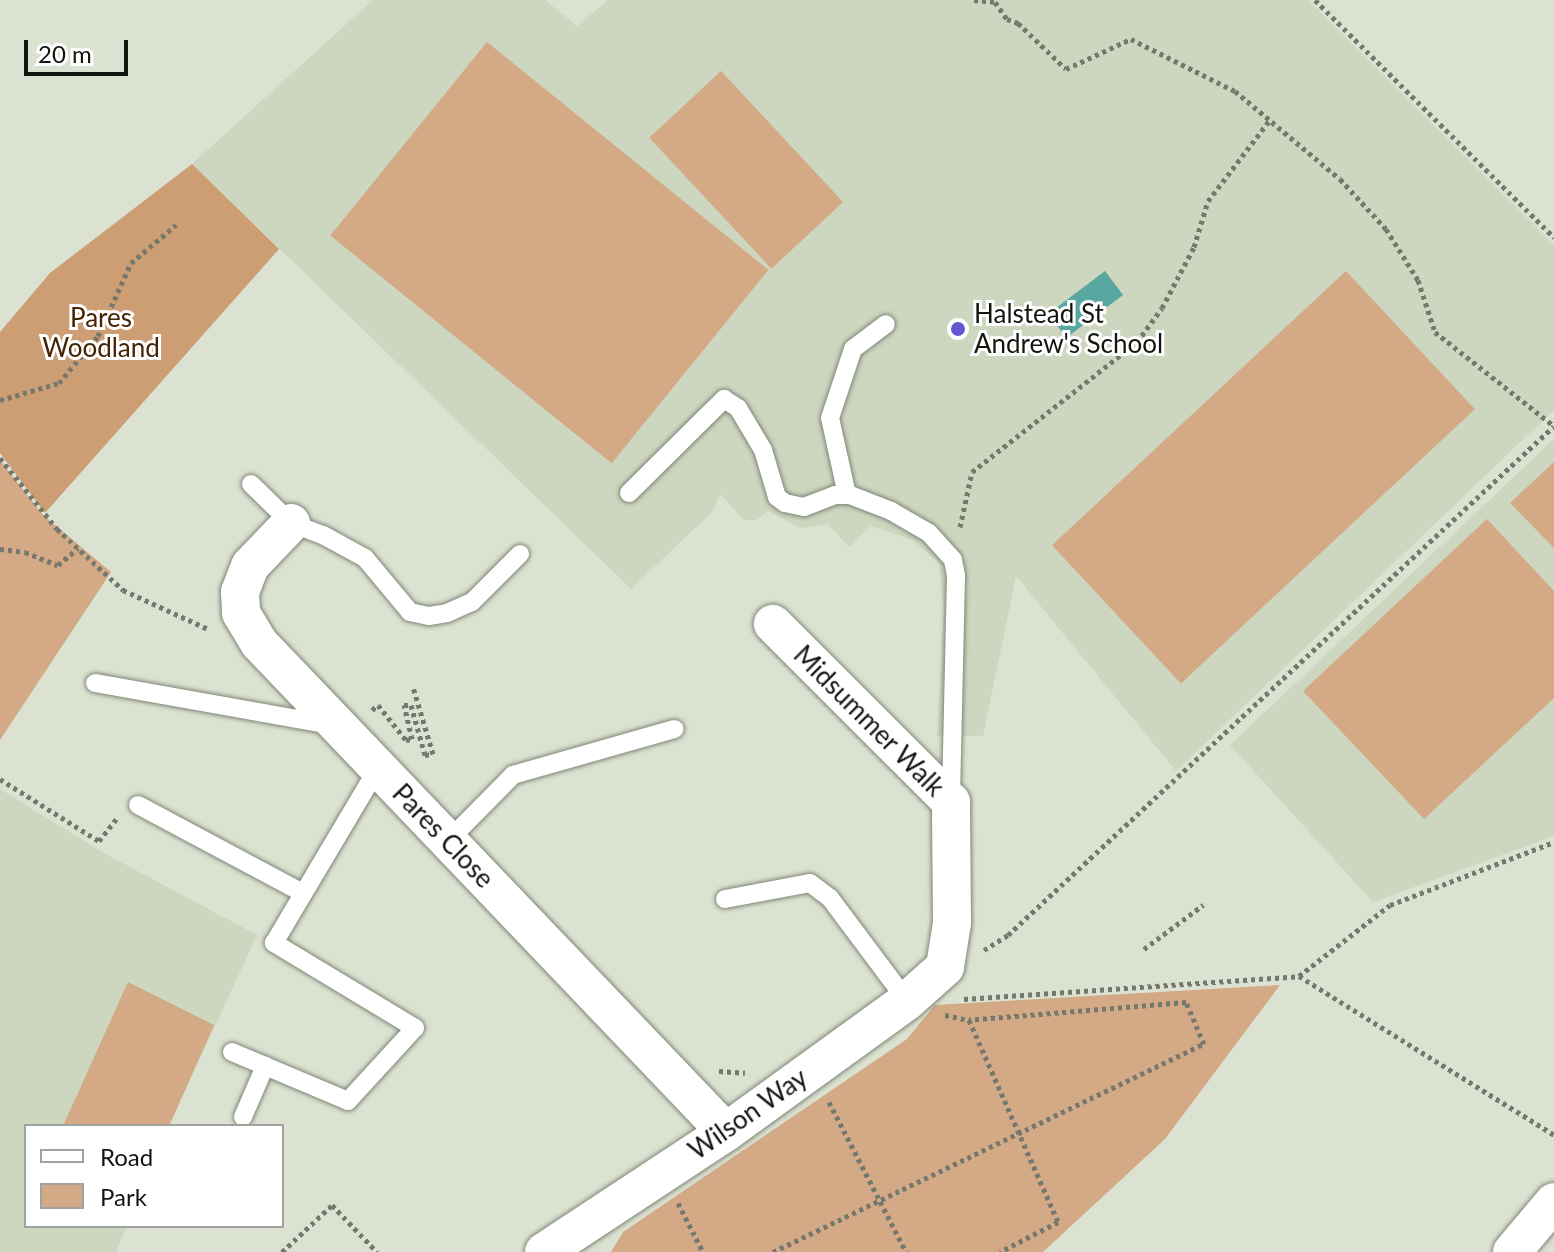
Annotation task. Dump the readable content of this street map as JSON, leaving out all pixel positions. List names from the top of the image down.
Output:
{
  "streets": {
    "street": ["Midsummer Walk", "Pares Close", "Wilson Way"]
  },
  "crossings": [
    ["Midsummer Walk", "Wilson Way"],
    ["Pares Close", "Wilson Way"]
  ],
  "parks": ["Pares Woodland"],
  "places": ["Halstead St Andrew's School"],
  "legend": ["Road", "Park"],
  "scale_bar": "20 m"
}
